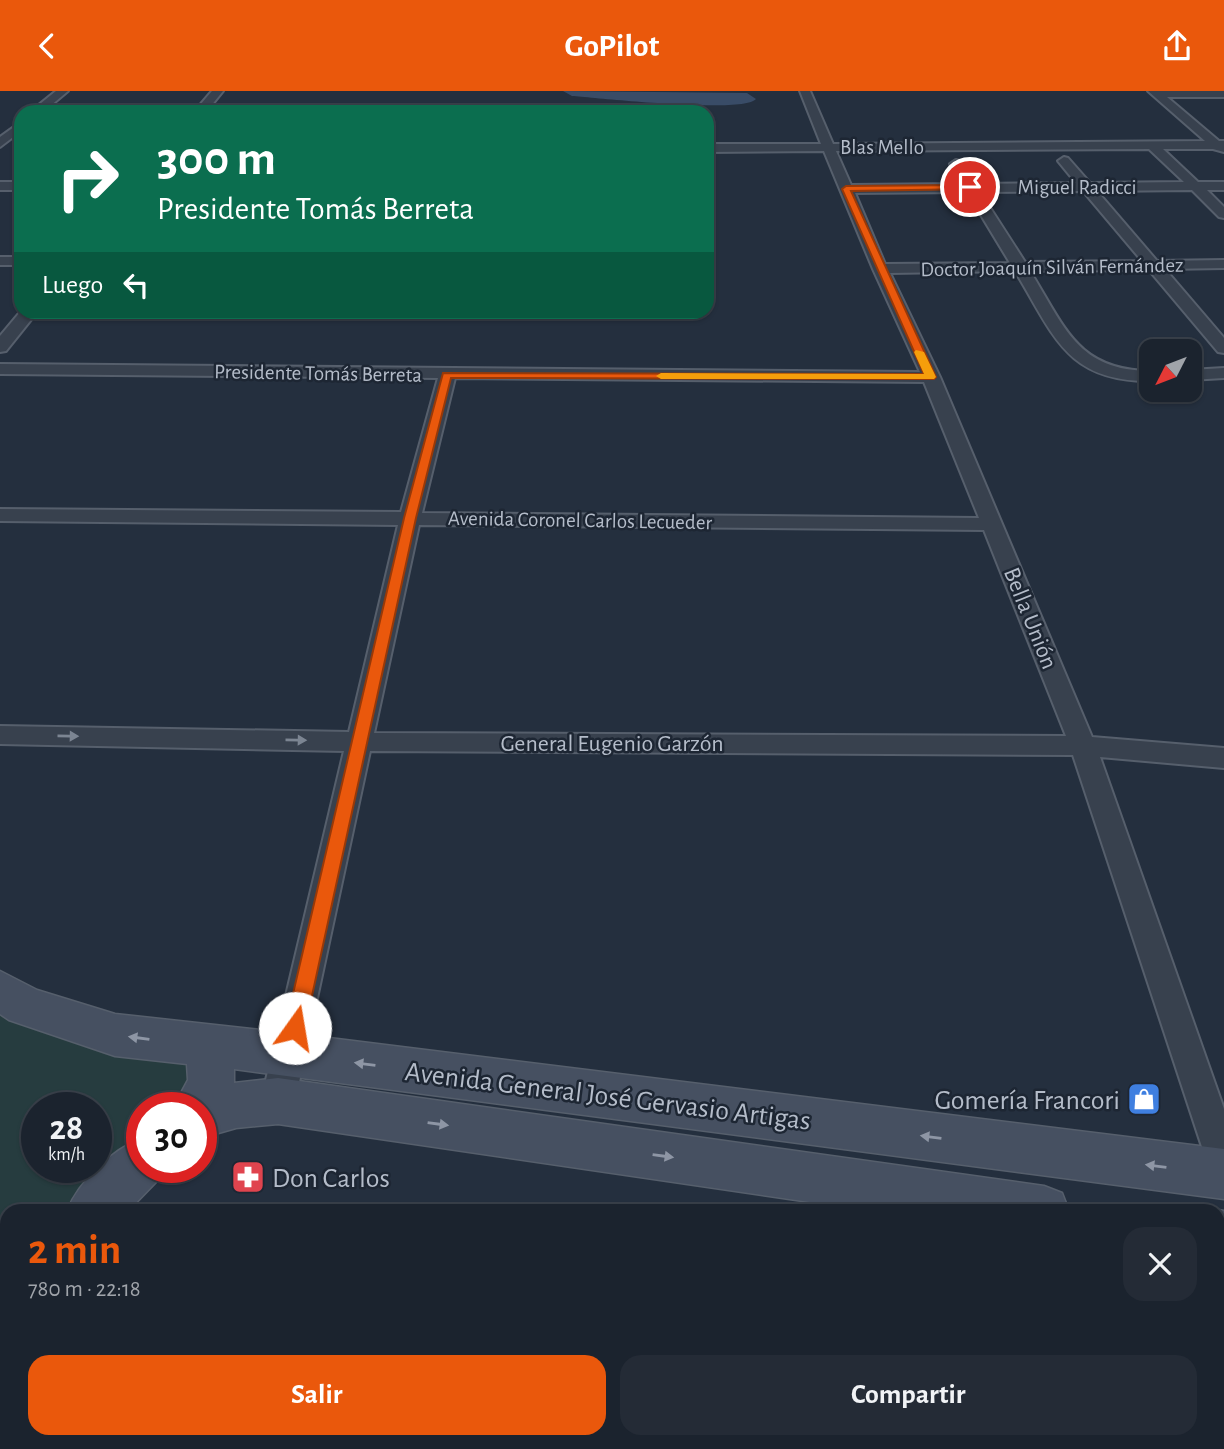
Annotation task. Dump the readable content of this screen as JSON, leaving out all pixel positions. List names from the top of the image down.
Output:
{
  "streets": {
    "main road": ["Avenida General José Gervasio Artigas"],
    "street": [
      "Blas Mello",
      "Miguel Radicci",
      "Doctor Joaquín Silván Fernández",
      "Presidente Tomás Berreta",
      "Avenida Coronel Carlos Lecueder",
      "Bella Unión",
      "General Eugenio Garzón"
    ]
  },
  "crossings": [
    ["Blas Mello", "Bella Unión"],
    ["Miguel Radicci", "Bella Unión"],
    ["Doctor Joaquín Silván Fernández", "Bella Unión"],
    ["Presidente Tomás Berreta", "Bella Unión"],
    ["Avenida Coronel Carlos Lecueder", "Bella Unión"],
    ["Bella Unión", "General Eugenio Garzón"]
  ],
  "places": {
    "shop": ["Gomería Francori"],
    "pharmacy": ["Don Carlos"]
  },
  "north": "bottom left",
  "page": {
    "header": "GoPilot",
    "turn": ["300 m", "Presidente Tomás Berreta"],
    "then": "Luego",
    "speed": "28 km/h",
    "limit": "30",
    "heading": ["2 min", "780 m · 22:18"],
    "buttons": ["Salir", "Compartir"]
  }
}
